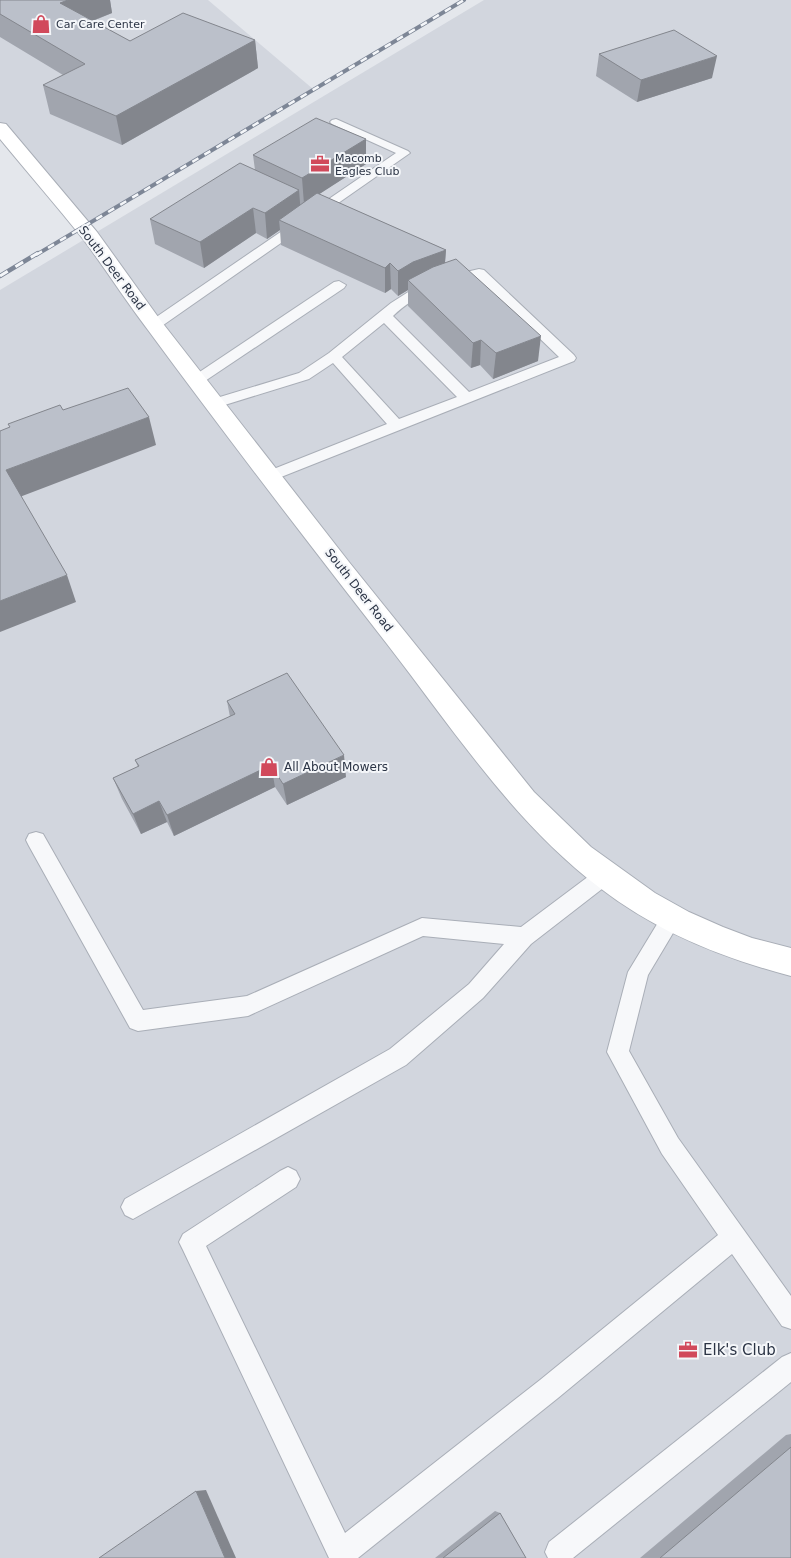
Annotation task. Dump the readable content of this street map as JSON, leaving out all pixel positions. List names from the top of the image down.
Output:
{
  "streets": {
    "main road": ["South Deer Road"]
  },
  "places": {
    "shop": ["Car Care Center", "All About Mowers"],
    "office": ["Macomb Eagles Club", "Elk's Club"]
  }
}
